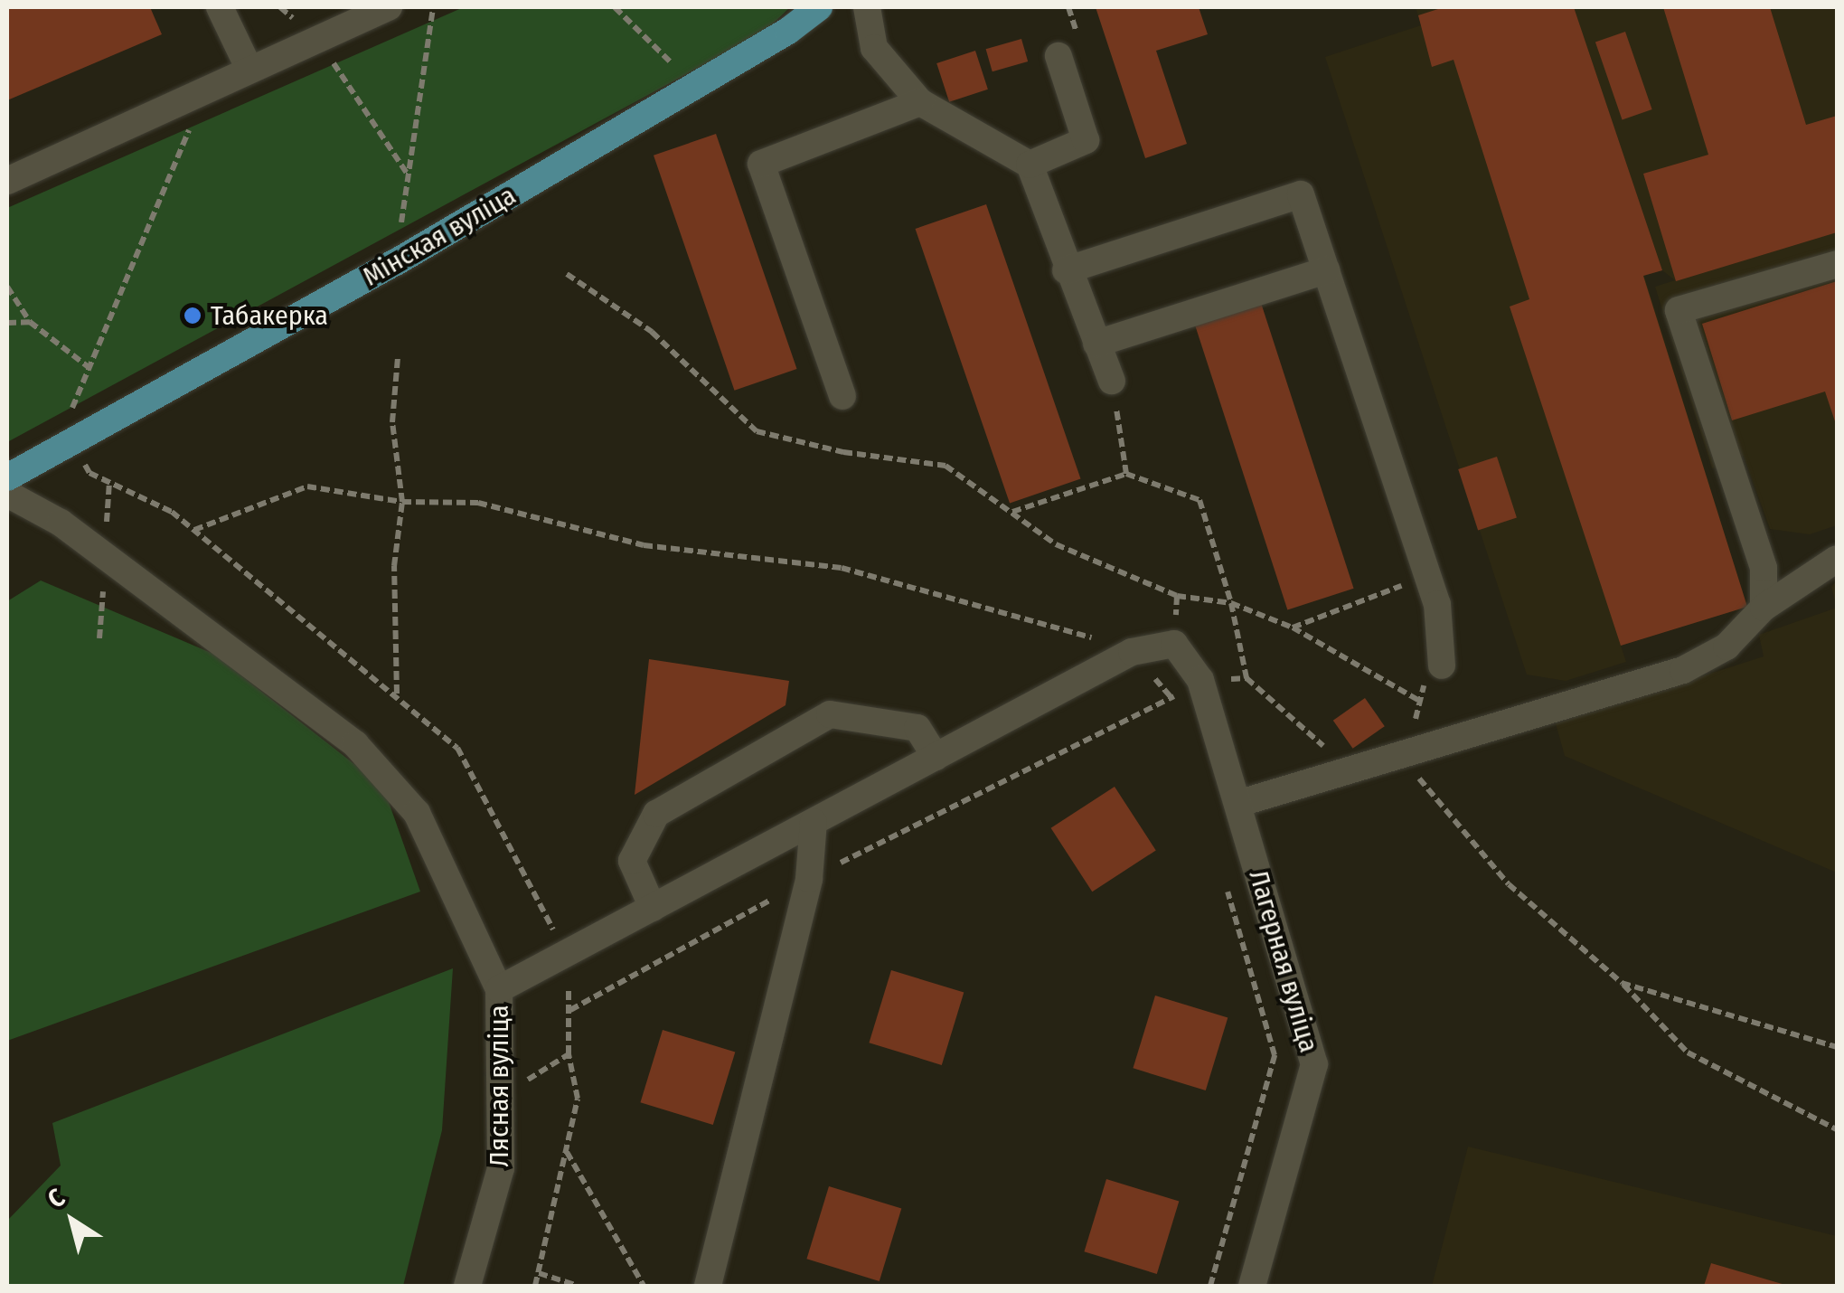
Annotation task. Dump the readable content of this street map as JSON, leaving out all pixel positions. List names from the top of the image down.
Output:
{
  "streets": {
    "main road": ["Мінская вуліца"],
    "street": ["Лагерная вуліца", "Лясная вуліца"]
  },
  "places": ["Табакерка"],
  "north": "top left"
}
